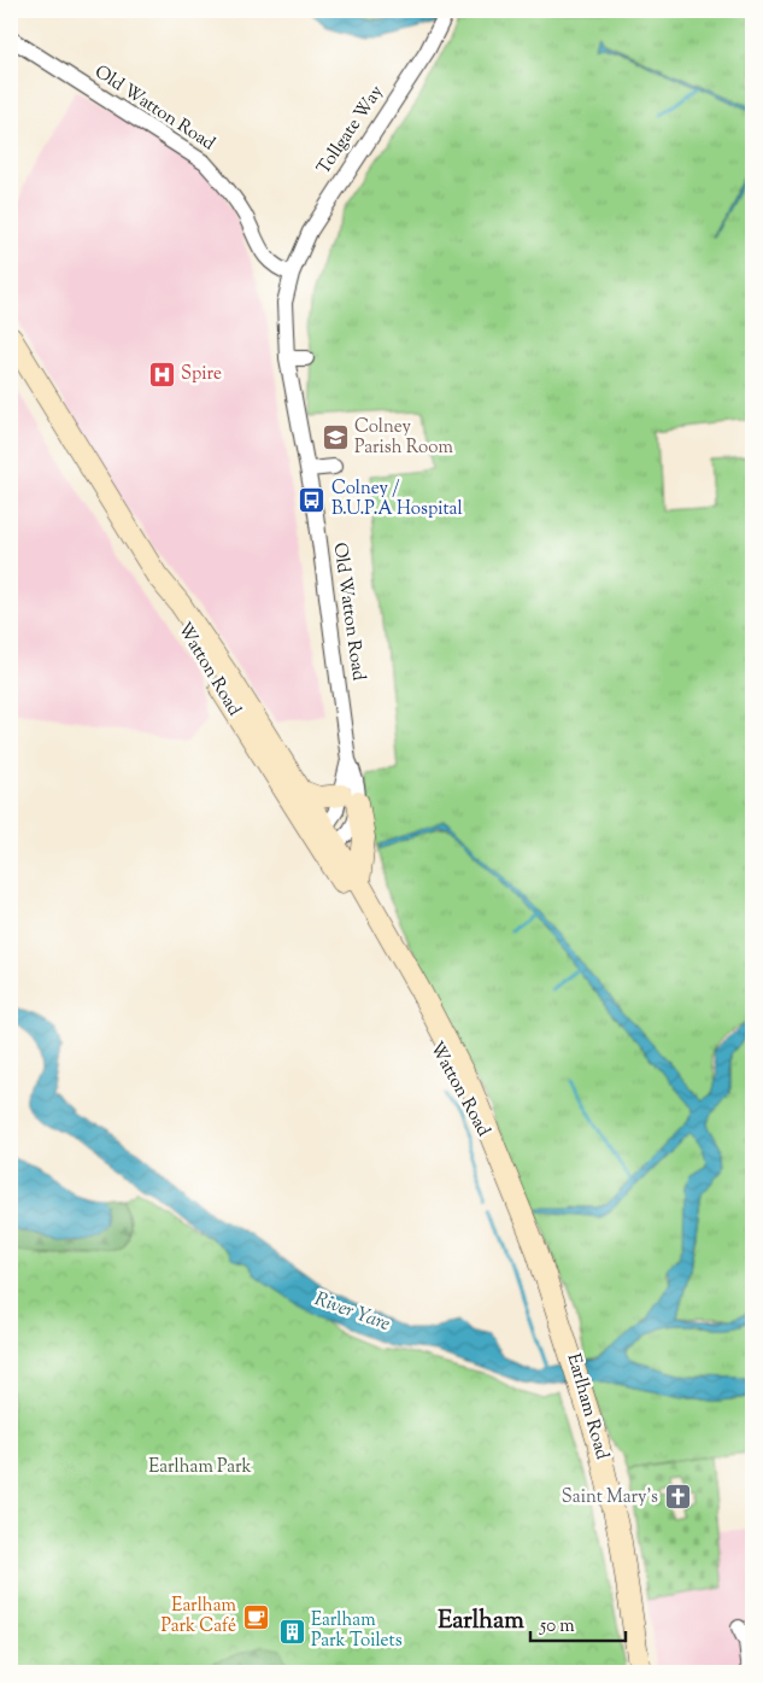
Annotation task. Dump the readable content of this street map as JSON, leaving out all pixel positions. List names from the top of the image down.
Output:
{
  "streets": {
    "main road": ["Watton Road", "Earlham Road"],
    "street": ["Old Watton Road", "Tollgate Way"]
  },
  "crossings": [
    ["Old Watton Road", "Tollgate Way"],
    ["Old Watton Road", "Watton Road"],
    ["Watton Road", "Earlham Road"]
  ],
  "districts": ["Earlham"],
  "water": ["River Yare"],
  "parks": ["Earlham Park"],
  "places": {
    "hospital": ["Spire"],
    "school or university": ["Colney Parish Room"],
    "bus stop": ["Colney / B.U.P.A Hospital"],
    "church": ["Saint Mary's"],
    "cafe": ["Earlham Park Café"],
    "building": ["Earlham Park Toilets"]
  },
  "scale_bar": "50 m"
}
